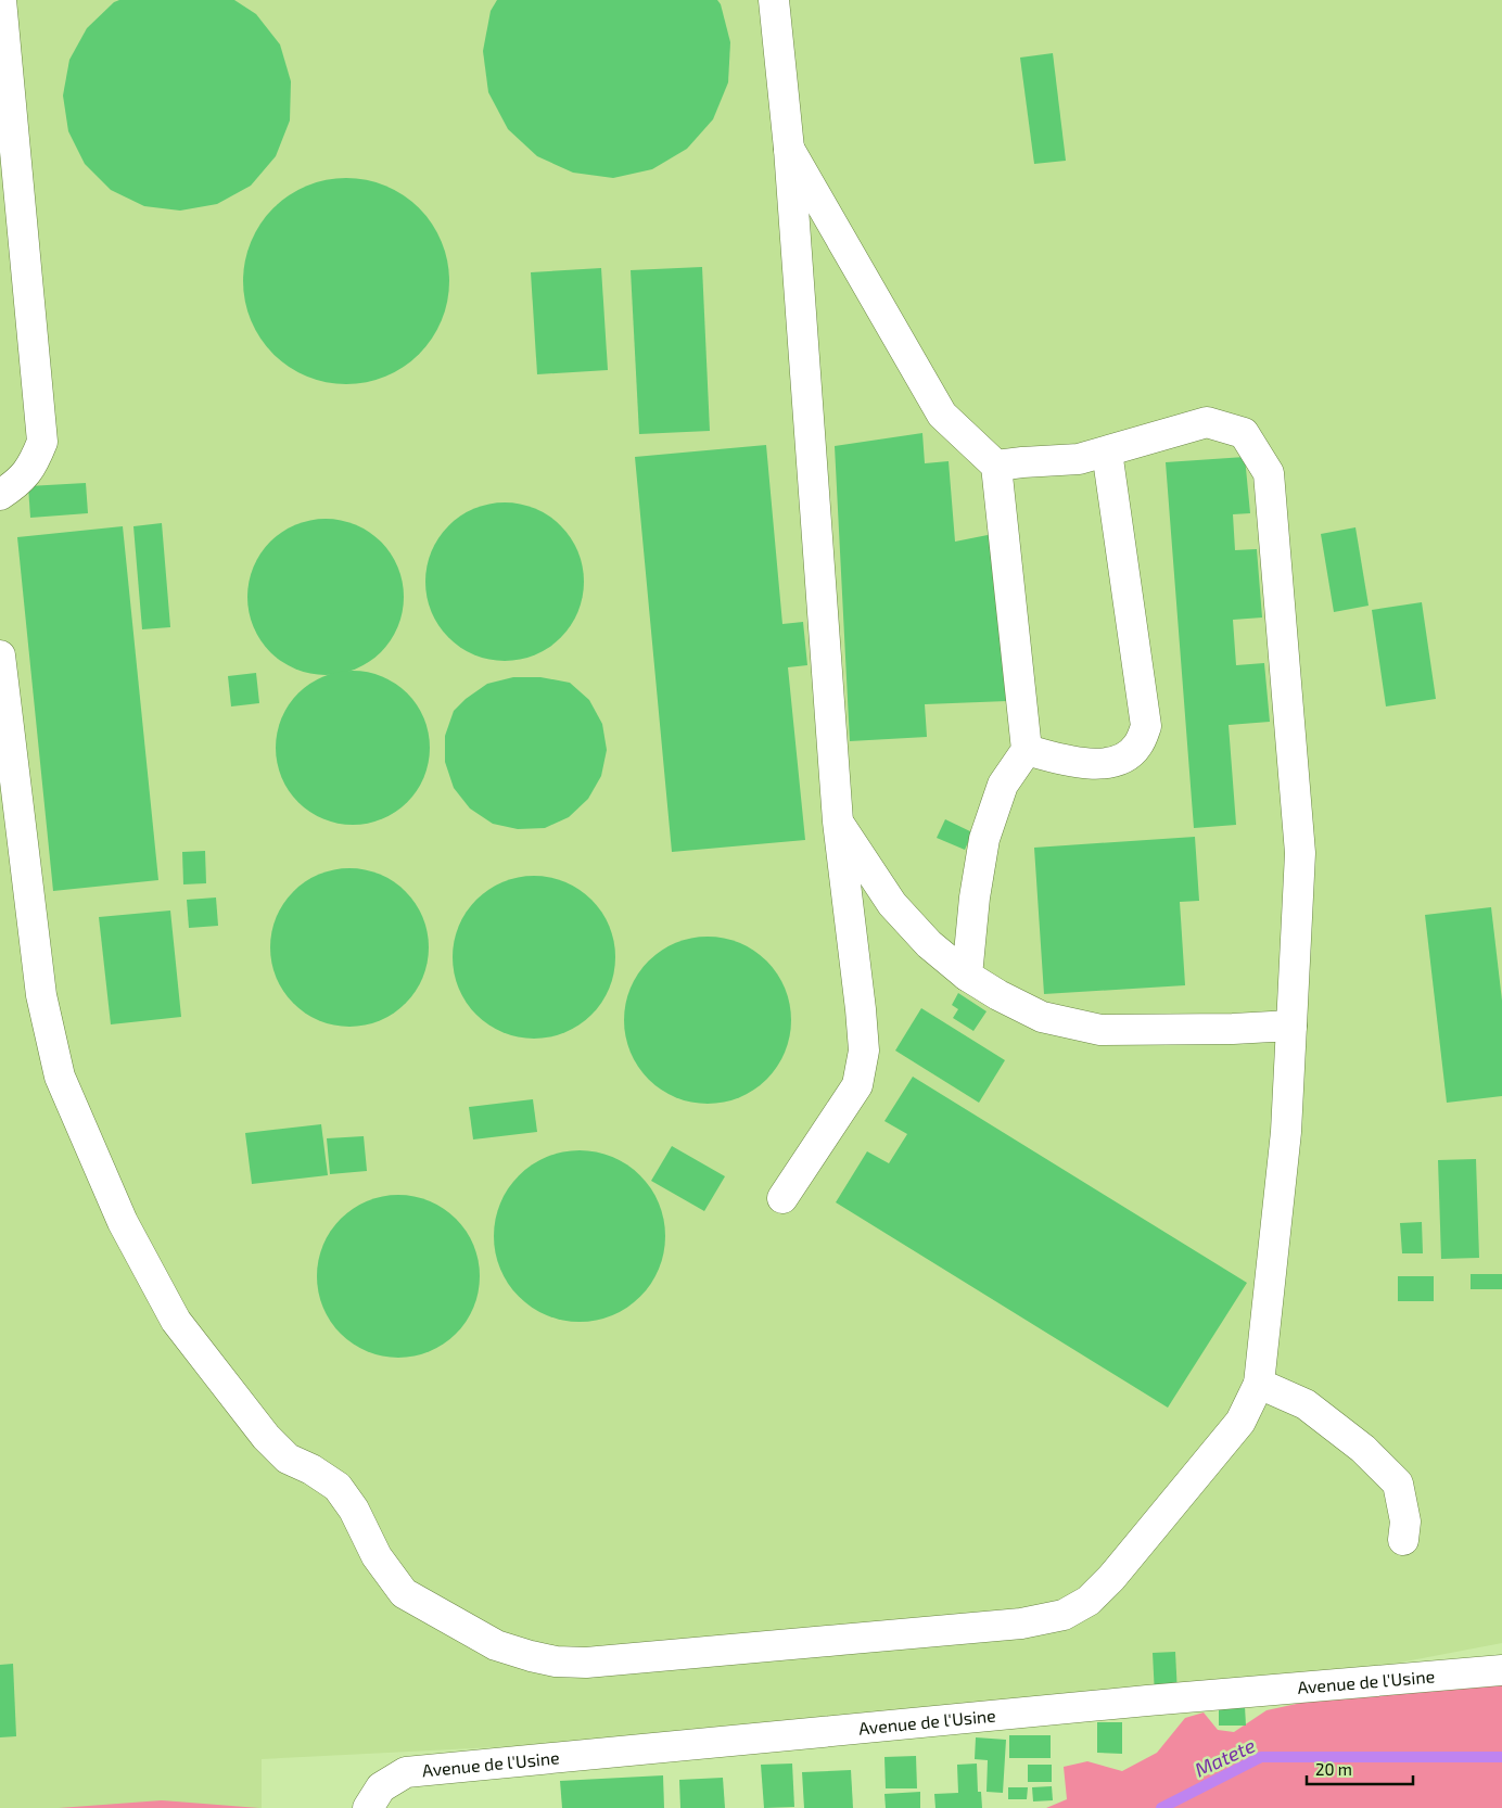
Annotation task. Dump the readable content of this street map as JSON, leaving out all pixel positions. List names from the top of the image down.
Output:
{
  "streets": {
    "street": ["Avenue de l'Usine"]
  },
  "water": ["Matete"],
  "scale_bar": "20 m"
}
